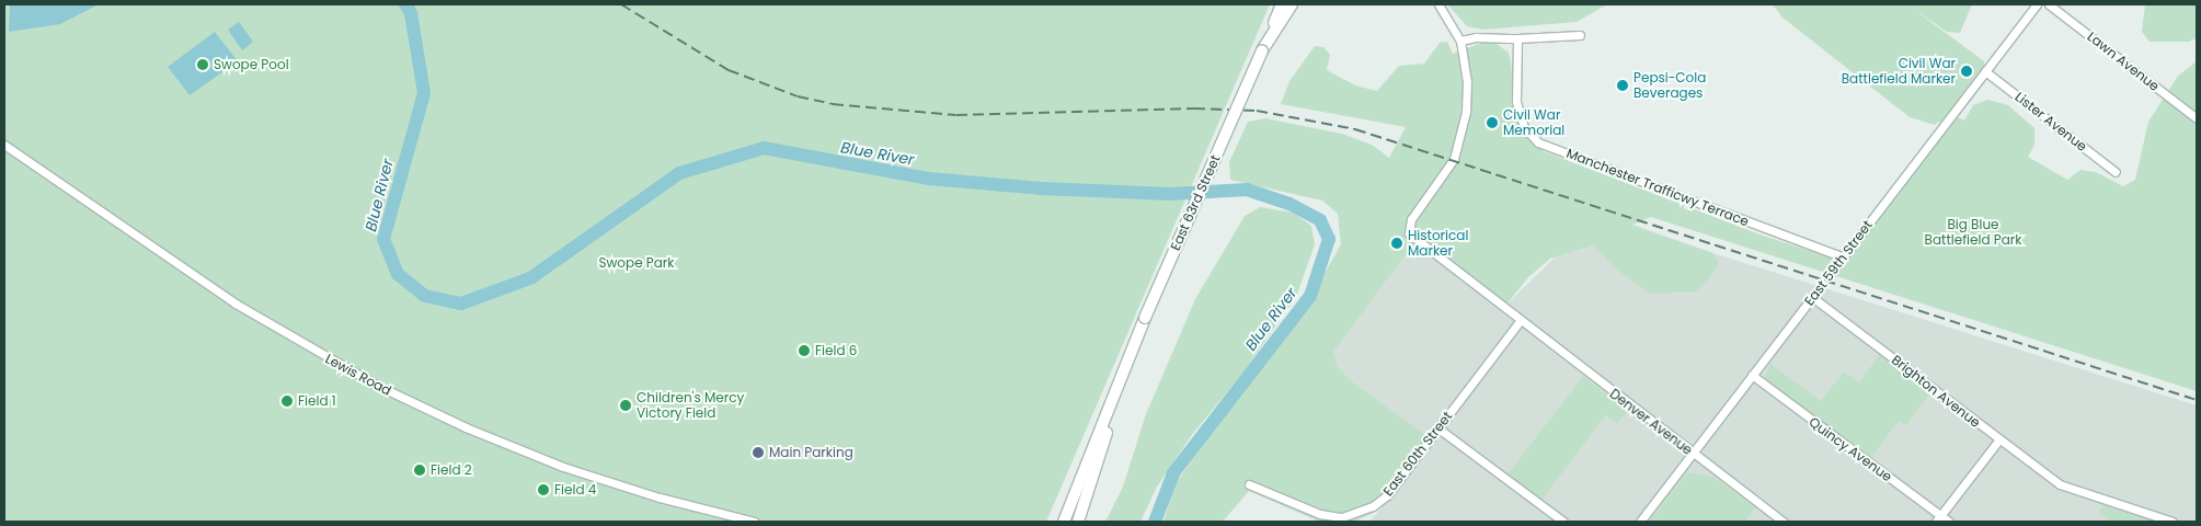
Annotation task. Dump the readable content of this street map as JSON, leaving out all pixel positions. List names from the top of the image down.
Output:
{
  "streets": {
    "main road": ["East 63rd Street"],
    "street": [
      "Lawn Avenue",
      "Lister Avenue",
      "Manchester Trafficwy Terrace",
      "East 59th Street",
      "Lewis Road",
      "Brighton Avenue",
      "Denver Avenue",
      "Quincy Avenue",
      "East 60th Street"
    ]
  },
  "crossings": [
    ["Lister Avenue", "East 59th Street"],
    ["Manchester Trafficwy Terrace", "East 59th Street"],
    ["East 59th Street", "Brighton Avenue"],
    ["East 59th Street", "Denver Avenue"],
    ["East 59th Street", "Quincy Avenue"],
    ["Denver Avenue", "East 60th Street"]
  ],
  "water": ["Blue River"],
  "parks": ["Big Blue Battlefield Park", "Swope Park"],
  "places": [
    "Swope Pool",
    "Civil War Battlefield Marker",
    "Pepsi-Cola Beverages",
    "Civil War Memorial",
    "Historical Marker",
    "Field 6",
    "Field 1",
    "Children's Mercy Victory Field",
    "Main Parking",
    "Field 2",
    "Field 4"
  ]
}
